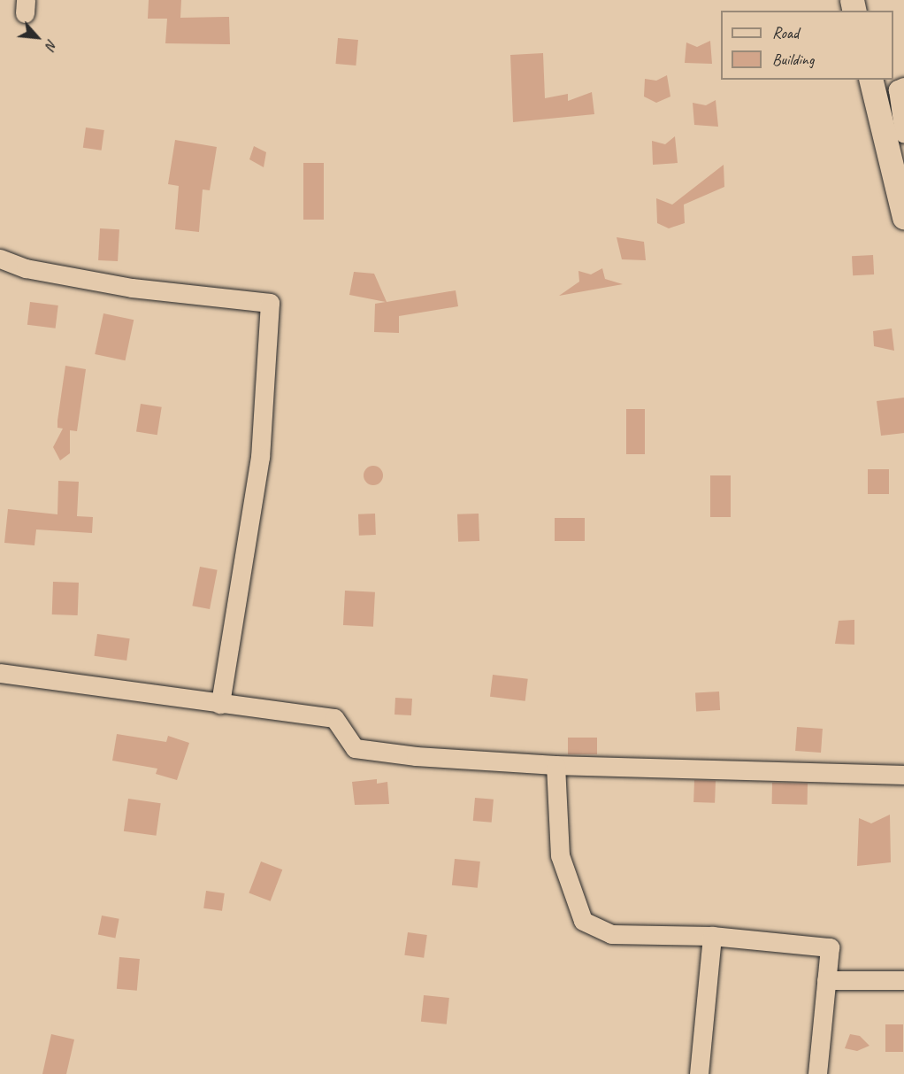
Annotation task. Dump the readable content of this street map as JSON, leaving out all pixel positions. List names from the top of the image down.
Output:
{
  "legend": ["Road", "Building"],
  "north": "bottom right"
}
